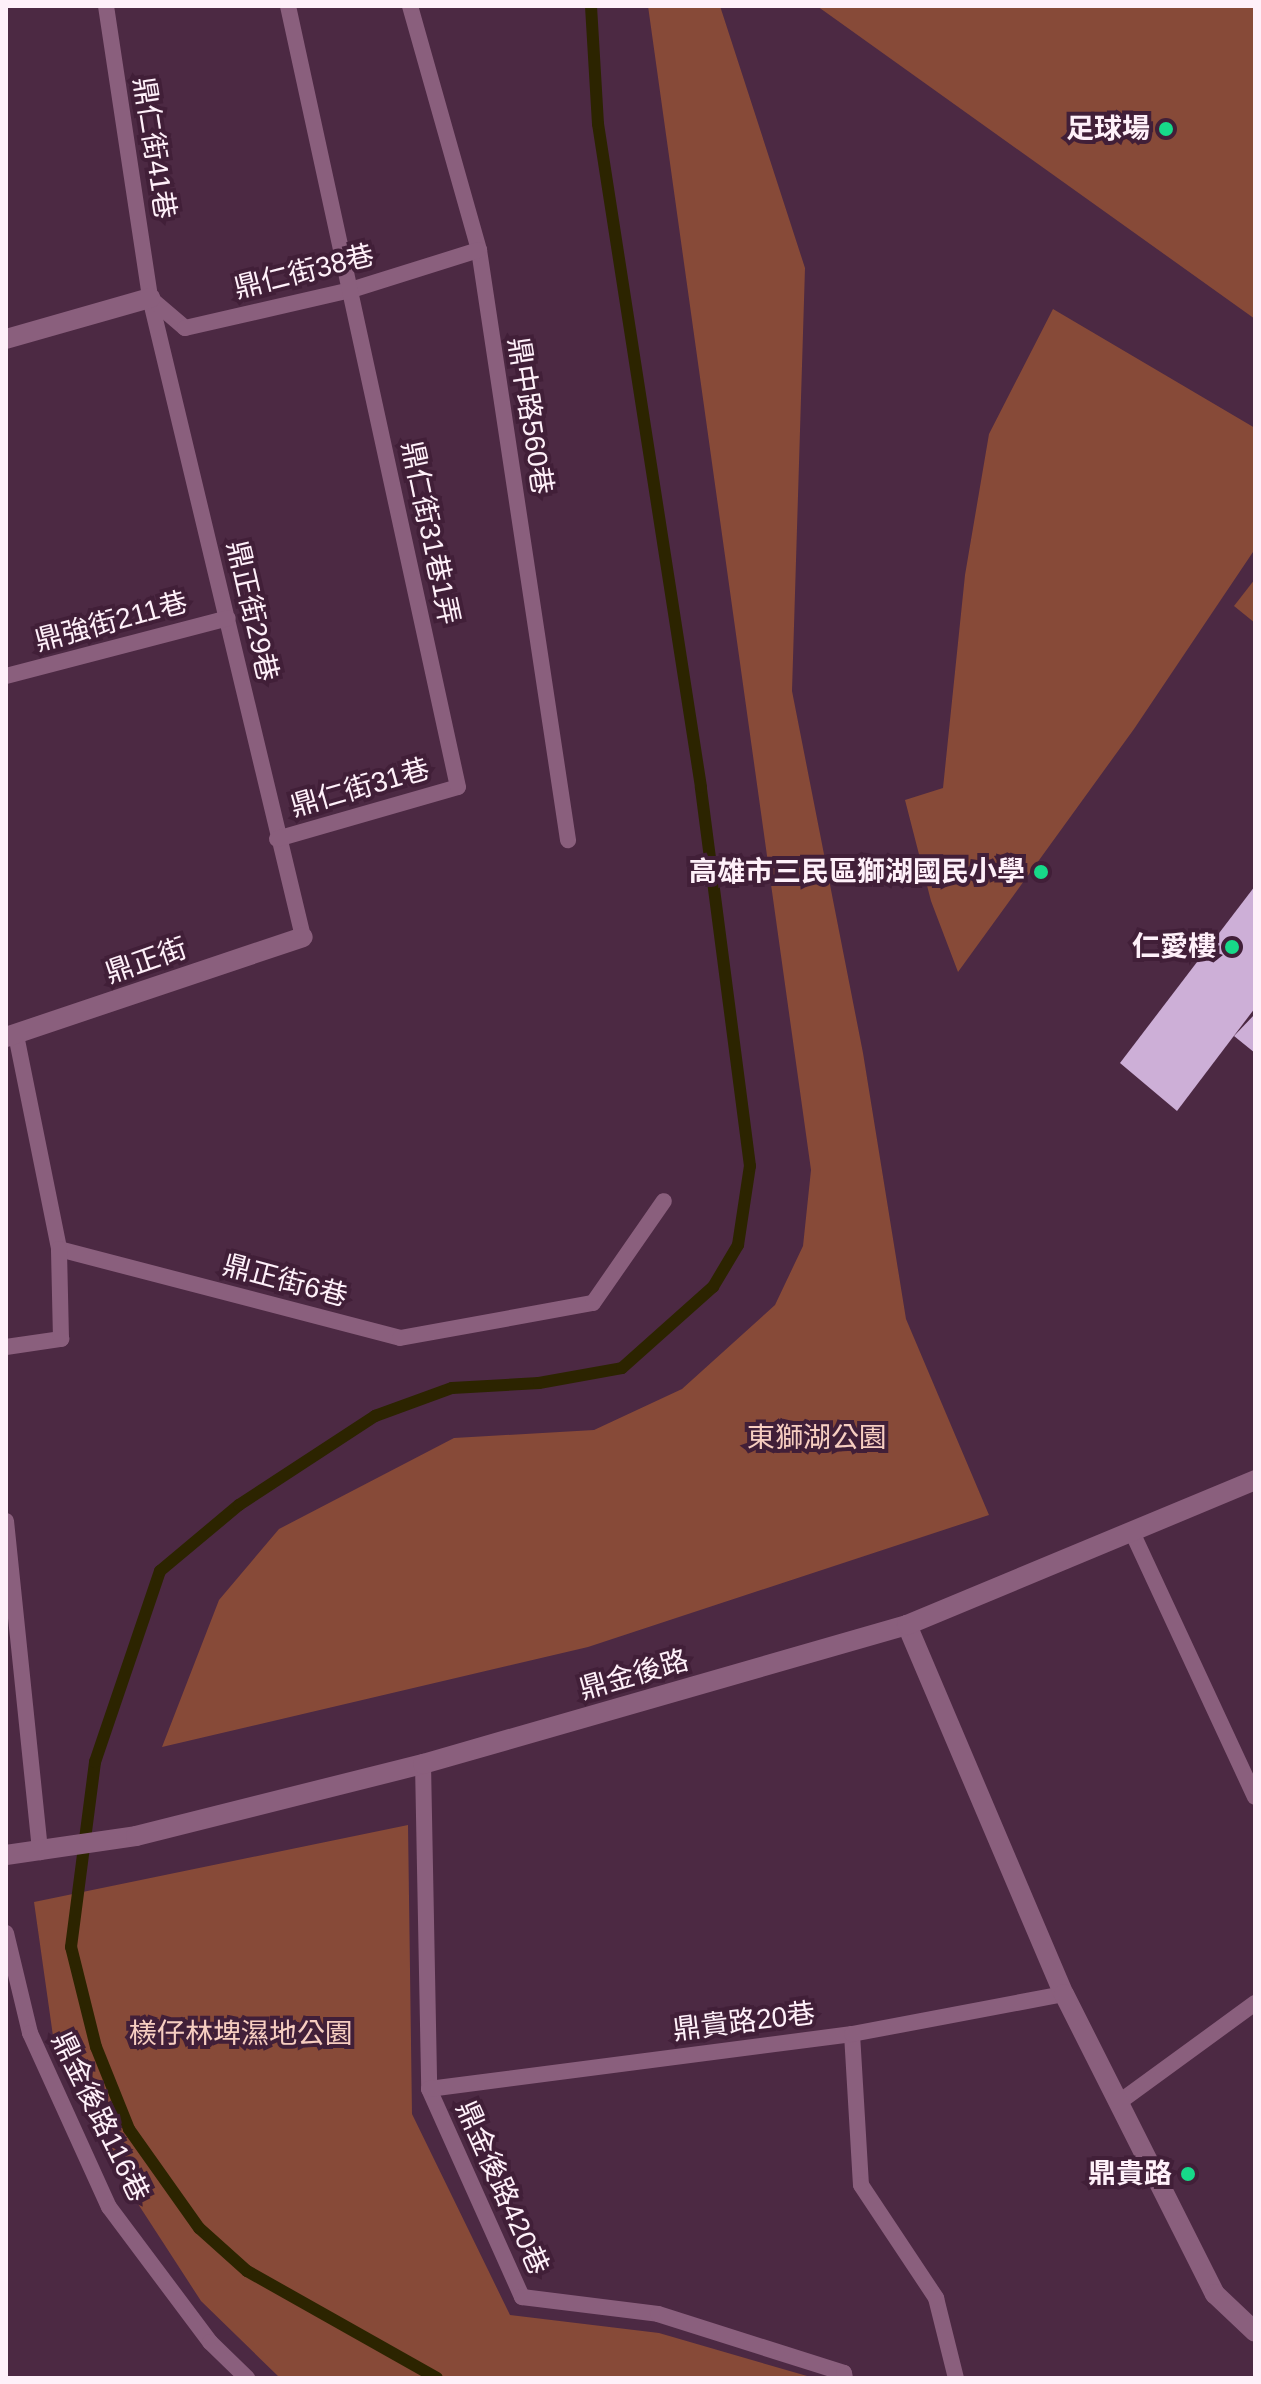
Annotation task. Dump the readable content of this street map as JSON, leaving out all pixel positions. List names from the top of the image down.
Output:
{
  "streets": {
    "street": ["鼎正街", "鼎金後路"],
    "lane": [
      "鼎仁街41巷",
      "鼎仁街38巷",
      "鼎中路560巷",
      "鼎仁街31巷1弄",
      "鼎正街29巷",
      "鼎強街211巷",
      "鼎仁街31巷",
      "鼎正街6巷",
      "鼎貴路20巷",
      "鼎金後路116巷",
      "鼎金後路420巷"
    ]
  },
  "crossings": [
    ["鼎仁街41巷", "鼎仁街38巷"],
    ["鼎仁街41巷", "鼎正街29巷"],
    ["鼎仁街38巷", "鼎中路560巷"],
    ["鼎仁街38巷", "鼎仁街31巷1弄"],
    ["鼎仁街38巷", "鼎正街29巷"],
    ["鼎仁街31巷1弄", "鼎仁街31巷"],
    ["鼎正街29巷", "鼎強街211巷"],
    ["鼎正街29巷", "鼎仁街31巷"],
    ["鼎正街29巷", "鼎正街"],
    ["鼎金後路", "鼎金後路420巷"],
    ["鼎貴路20巷", "鼎金後路420巷"]
  ],
  "parks": ["東獅湖公園", "檨仔林埤濕地公園"],
  "places": [
    "足球場",
    "高雄市三民區獅湖國民小學",
    "仁愛樓",
    "鼎貴路"
  ]
}
